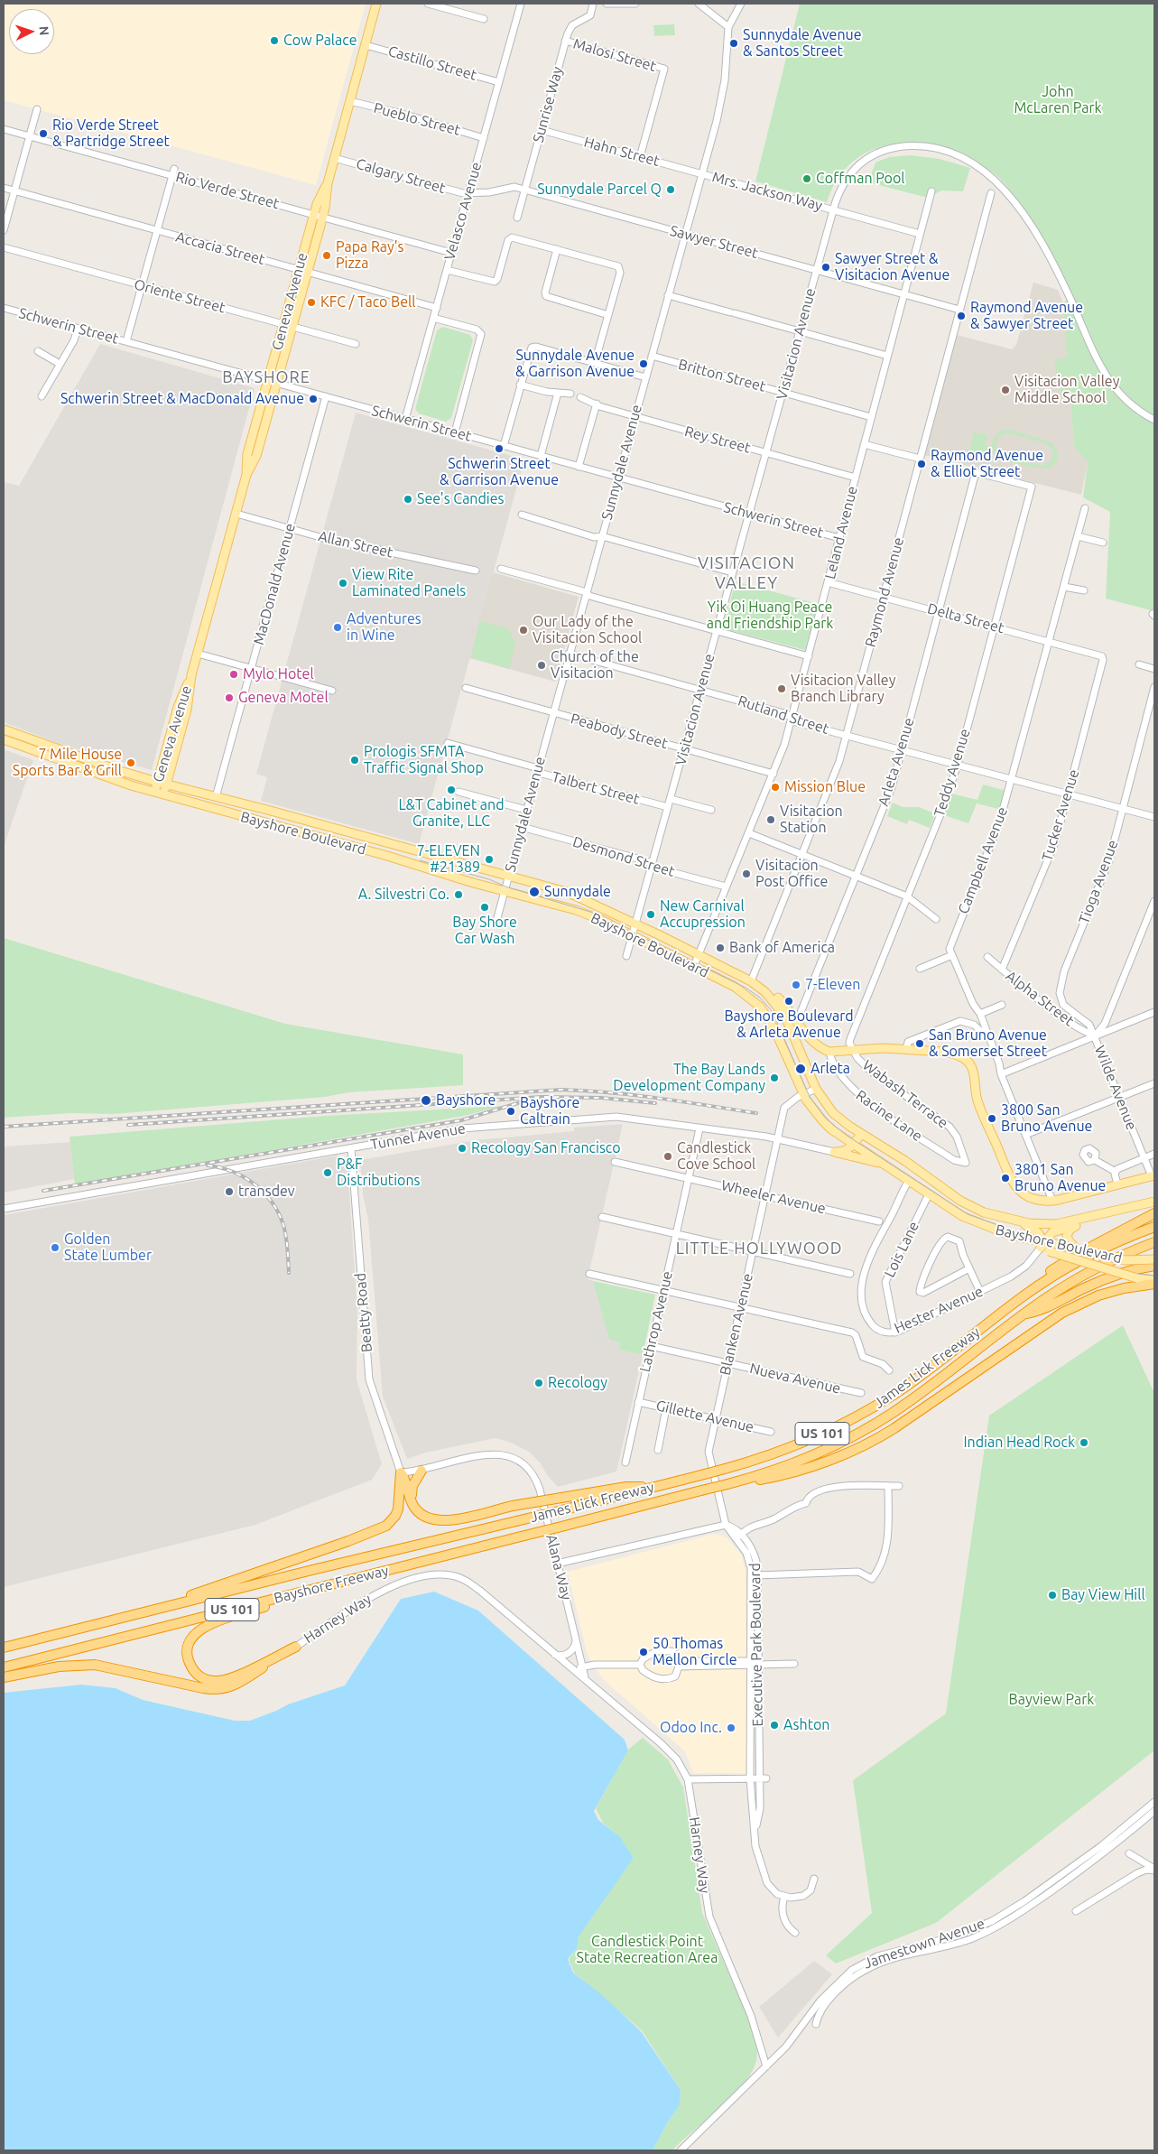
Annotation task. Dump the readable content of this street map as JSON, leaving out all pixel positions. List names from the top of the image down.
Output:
{
  "streets": {
    "highway": ["James Lick Freeway", "US 101", "Bayshore Freeway"],
    "main road": ["Geneva Avenue", "Bayshore Boulevard"],
    "street": [
      "Malosi Street",
      "Castillo Street",
      "Sunrise Way",
      "Pueblo Street",
      "Hahn Street",
      "Calgary Street",
      "Rio Verde Street",
      "Mrs. Jackson Way",
      "Velasco Avenue",
      "Sawyer Street",
      "Accacia Street",
      "Oriente Street",
      "Schwerin Street",
      "Visitacion Avenue",
      "Britton Street",
      "Rey Street",
      "Sunnydale Avenue",
      "Leland Avenue",
      "Allan Street",
      "MacDonald Avenue",
      "Raymond Avenue",
      "Delta Street",
      "Rutland Street",
      "Peabody Street",
      "Arleta Avenue",
      "Teddy Avenue",
      "Talbert Street",
      "Tucker Avenue",
      "Desmond Street",
      "Campbell Avenue",
      "Tioga Avenue",
      "Alpha Street",
      "Wilde Avenue",
      "Wabash Terrace",
      "Racine Lane",
      "Tunnel Avenue",
      "Wheeler Avenue",
      "Lois Lane",
      "Hester Avenue",
      "Beatty Road",
      "Lathrop Avenue",
      "Blanken Avenue",
      "Nueva Avenue",
      "Gillette Avenue",
      "Alana Way",
      "Harney Way",
      "Executive Park Boulevard",
      "Jamestown Avenue"
    ]
  },
  "crossings": [
    ["Malosi Street", "Sunrise Way"],
    ["Malosi Street", "Hahn Street"],
    ["Castillo Street", "Velasco Avenue"],
    ["Castillo Street", "Geneva Avenue"],
    ["Sunrise Way", "Hahn Street"],
    ["Sunrise Way", "Sawyer Street"],
    ["Pueblo Street", "Velasco Avenue"],
    ["Pueblo Street", "Geneva Avenue"],
    ["Hahn Street", "Mrs. Jackson Way"],
    ["Hahn Street", "Sunnydale Avenue"],
    ["Calgary Street", "Velasco Avenue"],
    ["Calgary Street", "Sawyer Street"],
    ["Calgary Street", "Geneva Avenue"],
    ["Rio Verde Street", "Velasco Avenue"],
    ["Rio Verde Street", "Geneva Avenue"],
    ["Mrs. Jackson Way", "Visitacion Avenue"],
    ["Mrs. Jackson Way", "Sunnydale Avenue"],
    ["Velasco Avenue", "Sawyer Street"],
    ["Velasco Avenue", "Accacia Street"],
    ["Velasco Avenue", "Schwerin Street"],
    ["Sawyer Street", "Visitacion Avenue"],
    ["Sawyer Street", "Sunnydale Avenue"],
    ["Sawyer Street", "Leland Avenue"],
    ["Sawyer Street", "Raymond Avenue"],
    ["Accacia Street", "Geneva Avenue"],
    ["Oriente Street", "Geneva Avenue"],
    ["Geneva Avenue", "Schwerin Street"],
    ["Geneva Avenue", "Allan Street"],
    ["Geneva Avenue", "Bayshore Boulevard"],
    ["Schwerin Street", "Visitacion Avenue"],
    ["Schwerin Street", "Sunnydale Avenue"],
    ["Schwerin Street", "Leland Avenue"],
    ["Schwerin Street", "MacDonald Avenue"],
    ["Visitacion Avenue", "Britton Street"],
    ["Visitacion Avenue", "Rey Street"],
    ["Visitacion Avenue", "Rutland Street"],
    ["Visitacion Avenue", "Peabody Street"],
    ["Visitacion Avenue", "Talbert Street"],
    ["Visitacion Avenue", "Bayshore Boulevard"],
    ["Visitacion Avenue", "Desmond Street"],
    ["Britton Street", "Sunnydale Avenue"],
    ["Britton Street", "Leland Avenue"],
    ["Rey Street", "Sunnydale Avenue"],
    ["Rey Street", "Leland Avenue"],
    ["Sunnydale Avenue", "Rutland Street"],
    ["Sunnydale Avenue", "Peabody Street"],
    ["Sunnydale Avenue", "Talbert Street"],
    ["Sunnydale Avenue", "Bayshore Boulevard"],
    ["Sunnydale Avenue", "Desmond Street"],
    ["Leland Avenue", "Delta Street"],
    ["Leland Avenue", "Rutland Street"],
    ["Leland Avenue", "Peabody Street"],
    ["Leland Avenue", "Bayshore Boulevard"],
    ["Leland Avenue", "Desmond Street"],
    ["Allan Street", "MacDonald Avenue"],
    ["MacDonald Avenue", "Bayshore Boulevard"],
    ["Raymond Avenue", "Delta Street"],
    ["Raymond Avenue", "Rutland Street"],
    ["Raymond Avenue", "Bayshore Boulevard"],
    ["Delta Street", "Arleta Avenue"],
    ["Delta Street", "Teddy Avenue"],
    ["Delta Street", "Tucker Avenue"],
    ["Delta Street", "Campbell Avenue"],
    ["Rutland Street", "Arleta Avenue"],
    ["Rutland Street", "Teddy Avenue"],
    ["Rutland Street", "Tucker Avenue"],
    ["Rutland Street", "Campbell Avenue"],
    ["Rutland Street", "Tioga Avenue"],
    ["Arleta Avenue", "Teddy Avenue"],
    ["Arleta Avenue", "Bayshore Boulevard"],
    ["Teddy Avenue", "Wabash Terrace"],
    ["Tucker Avenue", "Alpha Street"],
    ["Bayshore Boulevard", "Lois Lane"],
    ["Bayshore Boulevard", "Hester Avenue"],
    ["Bayshore Boulevard", "Blanken Avenue"],
    ["Tioga Avenue", "Alpha Street"],
    ["Tioga Avenue", "Wilde Avenue"],
    ["Alpha Street", "Wilde Avenue"],
    ["Wabash Terrace", "Racine Lane"],
    ["Tunnel Avenue", "Beatty Road"],
    ["Tunnel Avenue", "Lathrop Avenue"],
    ["Tunnel Avenue", "Blanken Avenue"],
    ["Wheeler Avenue", "Lathrop Avenue"],
    ["Wheeler Avenue", "Blanken Avenue"],
    ["Lois Lane", "Hester Avenue"],
    ["Beatty Road", "Alana Way"],
    ["Lathrop Avenue", "Nueva Avenue"],
    ["Lathrop Avenue", "Gillette Avenue"],
    ["Blanken Avenue", "Nueva Avenue"],
    ["Blanken Avenue", "Gillette Avenue"],
    ["Blanken Avenue", "Executive Park Boulevard"],
    ["James Lick Freeway", "Bayshore Freeway"],
    ["Harney Way", "Jamestown Avenue"]
  ],
  "districts": ["BAYSHORE", "VISITACION VALLEY", "LITTLE HOLLYWOOD"],
  "parks": [
    "John McLaren Park",
    "Yik Oi Huang Peace and Friendship Park",
    "Bayview Park",
    "Candlestick Point State Recreation Area"
  ],
  "places": [
    "Cow Palace",
    "Sunnydale Avenue & Santos Street",
    "Rio Verde Street & Partridge Street",
    "Coffman Pool",
    "Sunnydale Parcel Q",
    "Papa Ray's Pizza",
    "Sawyer Street & Visitacion Avenue",
    "KFC / Taco Bell",
    "Raymond Avenue & Sawyer Street",
    "Sunnydale Avenue & Garrison Avenue",
    "Visitacion Valley Middle School",
    "Schwerin Street & MacDonald Avenue",
    "Schwerin Street & Garrison Avenue",
    "Raymond Avenue & Elliot Street",
    "See's Candies",
    "View Rite Laminated Panels",
    "Adventures in Wine",
    "Our Lady of the Visitacion School",
    "Church of the Visitacion",
    "Mylo Hotel",
    "Visitacion Valley Branch Library",
    "Geneva Motel",
    "Prologis SFMTA Traffic Signal Shop",
    "7 Mile House Sports Bar & Grill",
    "Mission Blue",
    "L&T Cabinet and Granite, LLC",
    "Visitacion Station",
    "7-ELEVEN #21389",
    "Visitacion Post Office",
    "Sunnydale",
    "A. Silvestri Co.",
    "Bay Shore Car Wash",
    "New Carnival Accupression",
    "Bank of America",
    "7-Eleven",
    "Bayshore Boulevard & Arleta Avenue",
    "San Bruno Avenue & Somerset Street",
    "Arleta",
    "The Bay Lands Development Company",
    "Bayshore",
    "Bayshore Caltrain",
    "3800 San Bruno Avenue",
    "Recology San Francisco",
    "Candlestick Cove School",
    "P&F Distributions",
    "3801 San Bruno Avenue",
    "transdev",
    "Golden State Lumber",
    "Recology",
    "Indian Head Rock",
    "Bay View Hill",
    "50 Thomas Mellon Circle",
    "Ashton",
    "Odoo Inc."
  ],
  "north": "right"
}
